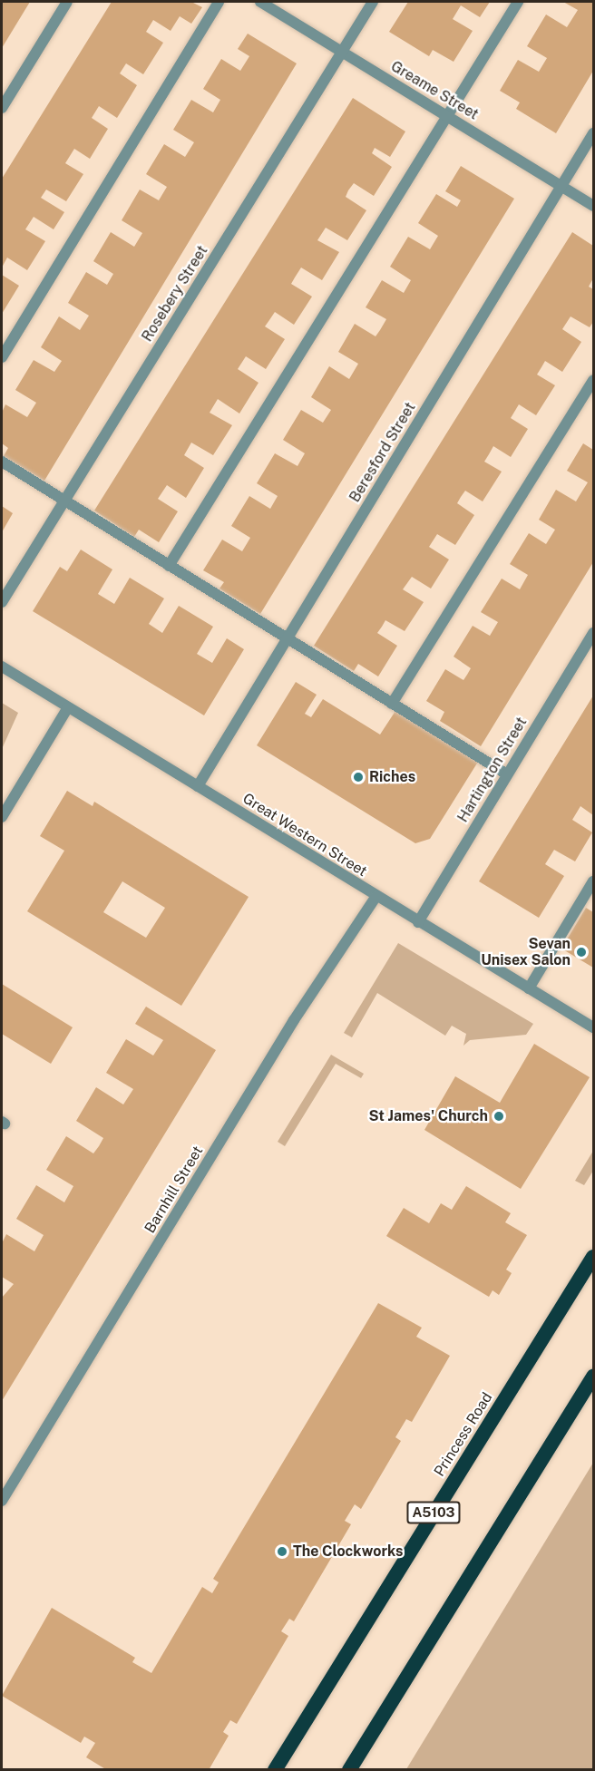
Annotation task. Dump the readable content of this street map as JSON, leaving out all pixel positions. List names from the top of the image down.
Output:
{
  "streets": {
    "highway": ["Princess Road", "A5103"],
    "street": [
      "Greame Street",
      "Rosebery Street",
      "Beresford Street",
      "Hartington Street",
      "Great Western Street",
      "Barnhill Street"
    ]
  },
  "crossings": [
    ["Greame Street", "Rosebery Street"],
    ["Greame Street", "Beresford Street"],
    ["Beresford Street", "Great Western Street"],
    ["Hartington Street", "Great Western Street"],
    ["Great Western Street", "Barnhill Street"]
  ],
  "places": [
    "Riches",
    "Sevan Unisex Salon",
    "St James' Church",
    "The Clockworks"
  ]
}
